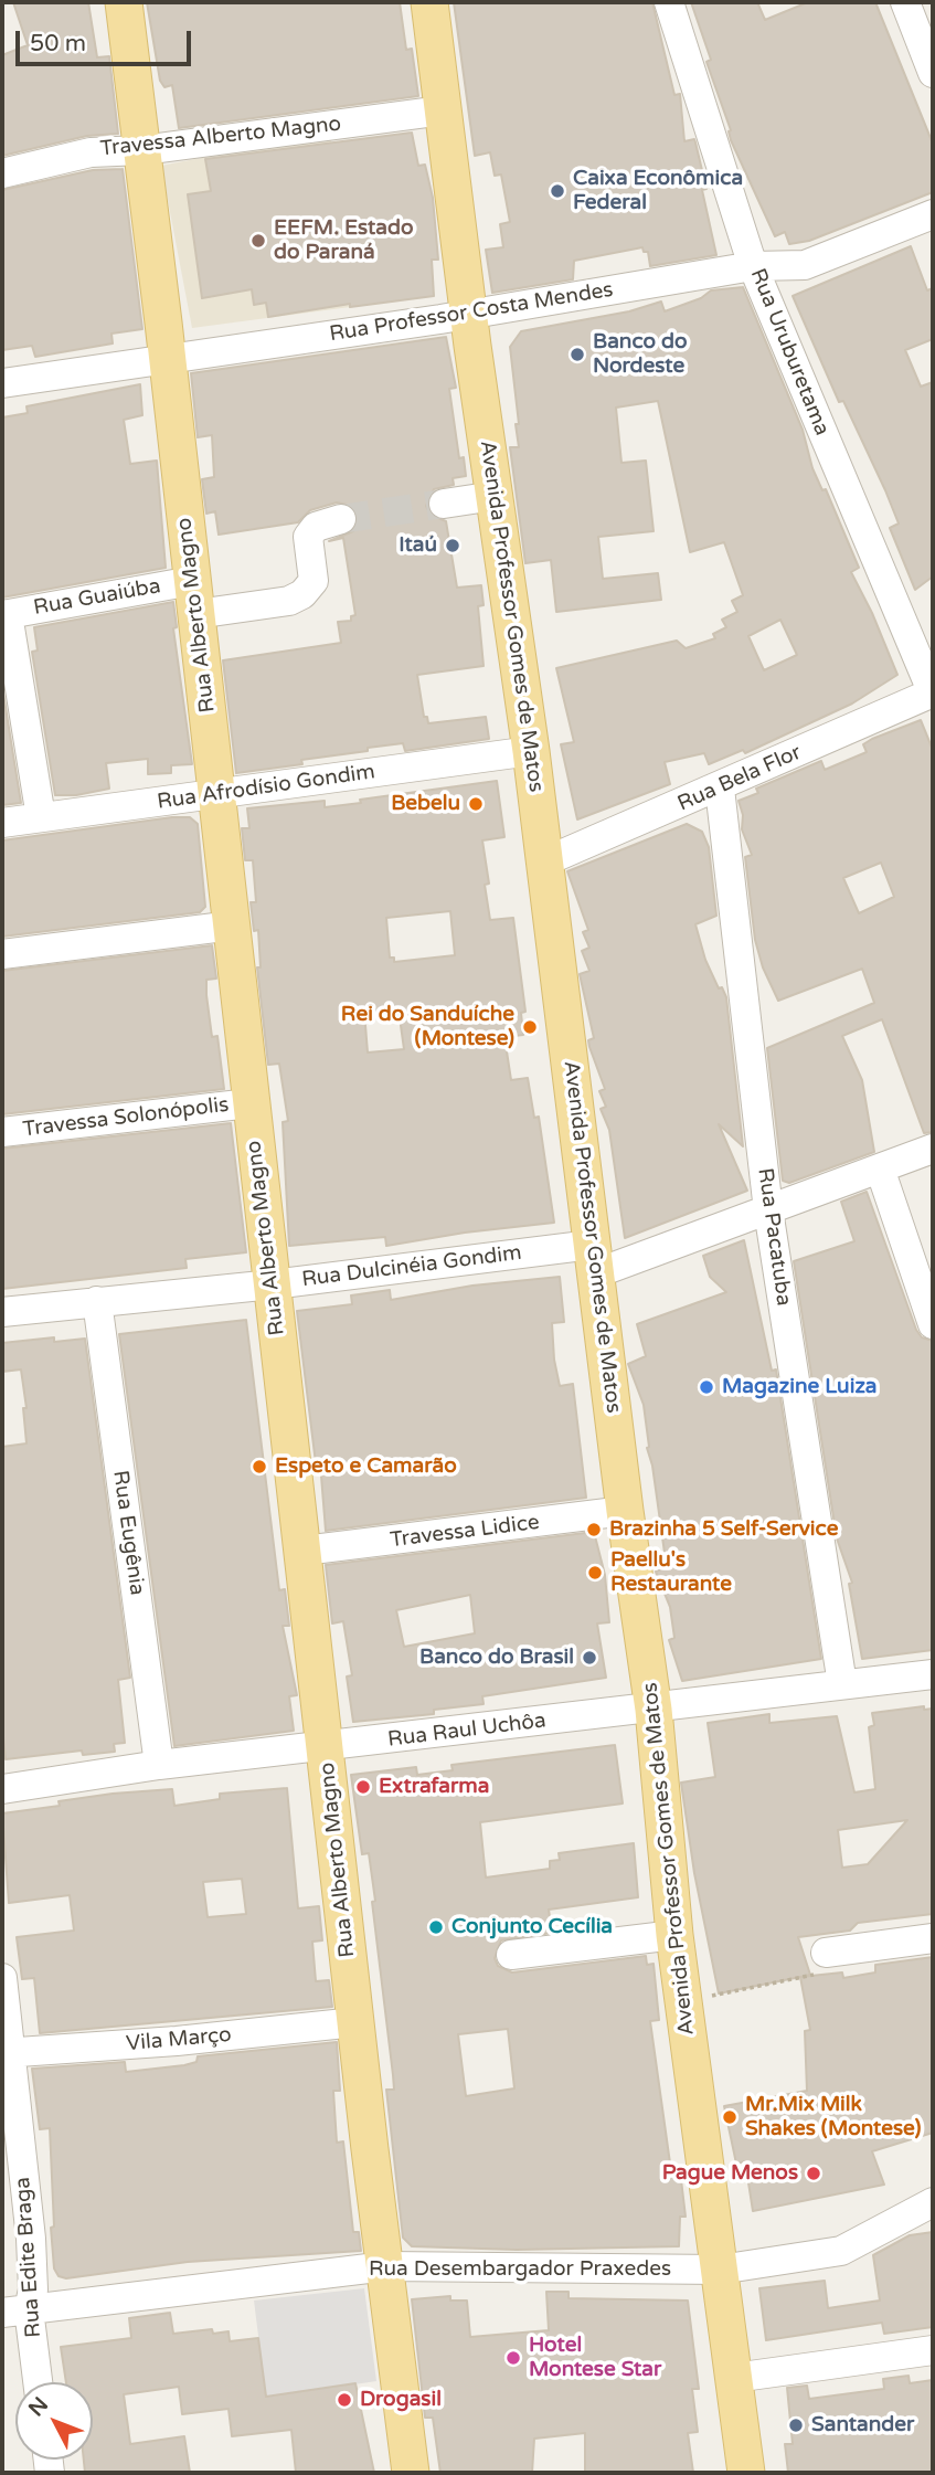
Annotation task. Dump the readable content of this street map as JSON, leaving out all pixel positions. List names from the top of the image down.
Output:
{
  "streets": {
    "main road": ["Rua Alberto Magno", "Avenida Professor Gomes de Matos"],
    "street": [
      "Travessa Alberto Magno",
      "Rua Professor Costa Mendes",
      "Rua Uruburetama",
      "Rua Guaiúba",
      "Rua Bela Flor",
      "Rua Afrodísio Gondim",
      "Travessa Solonópolis",
      "Rua Pacatuba",
      "Rua Dulcinéia Gondim",
      "Travessa Lidice",
      "Rua Eugênia",
      "Rua Raul Uchôa",
      "Vila Março",
      "Rua Edite Braga",
      "Rua Desembargador Praxedes"
    ]
  },
  "crossings": [
    ["Travessa Alberto Magno", "Rua Alberto Magno"],
    ["Travessa Alberto Magno", "Avenida Professor Gomes de Matos"],
    ["Rua Professor Costa Mendes", "Rua Uruburetama"],
    ["Rua Professor Costa Mendes", "Rua Alberto Magno"],
    ["Rua Professor Costa Mendes", "Avenida Professor Gomes de Matos"],
    ["Rua Uruburetama", "Rua Bela Flor"],
    ["Rua Guaiúba", "Rua Alberto Magno"],
    ["Rua Alberto Magno", "Rua Afrodísio Gondim"],
    ["Rua Alberto Magno", "Travessa Solonópolis"],
    ["Rua Alberto Magno", "Rua Dulcinéia Gondim"],
    ["Rua Alberto Magno", "Travessa Lidice"],
    ["Rua Alberto Magno", "Rua Raul Uchôa"],
    ["Rua Alberto Magno", "Vila Março"],
    ["Rua Alberto Magno", "Rua Desembargador Praxedes"],
    ["Avenida Professor Gomes de Matos", "Rua Bela Flor"],
    ["Avenida Professor Gomes de Matos", "Rua Afrodísio Gondim"],
    ["Avenida Professor Gomes de Matos", "Rua Dulcinéia Gondim"],
    ["Avenida Professor Gomes de Matos", "Travessa Lidice"],
    ["Avenida Professor Gomes de Matos", "Rua Raul Uchôa"],
    ["Avenida Professor Gomes de Matos", "Rua Desembargador Praxedes"],
    ["Rua Bela Flor", "Rua Pacatuba"],
    ["Rua Pacatuba", "Rua Dulcinéia Gondim"],
    ["Rua Pacatuba", "Rua Raul Uchôa"],
    ["Rua Dulcinéia Gondim", "Rua Eugênia"],
    ["Rua Eugênia", "Rua Raul Uchôa"],
    ["Vila Março", "Rua Edite Braga"],
    ["Rua Edite Braga", "Rua Desembargador Praxedes"]
  ],
  "places": [
    "Caixa Econômica Federal",
    "EEFM. Estado do Paraná",
    "Banco do Nordeste",
    "Itaú",
    "Bebelu",
    "Rei do Sanduíche (Montese)",
    "Magazine Luiza",
    "Espeto e Camarão",
    "Brazinha 5 Self-Service",
    "Paellu's Restaurante",
    "Banco do Brasil",
    "Extrafarma",
    "Conjunto Cecília",
    "Mr.Mix Milk Shakes (Montese)",
    "Pague Menos",
    "Hotel Montese Star",
    "Drogasil",
    "Santander"
  ],
  "scale_bar": "50 m",
  "north": "top left"
}
